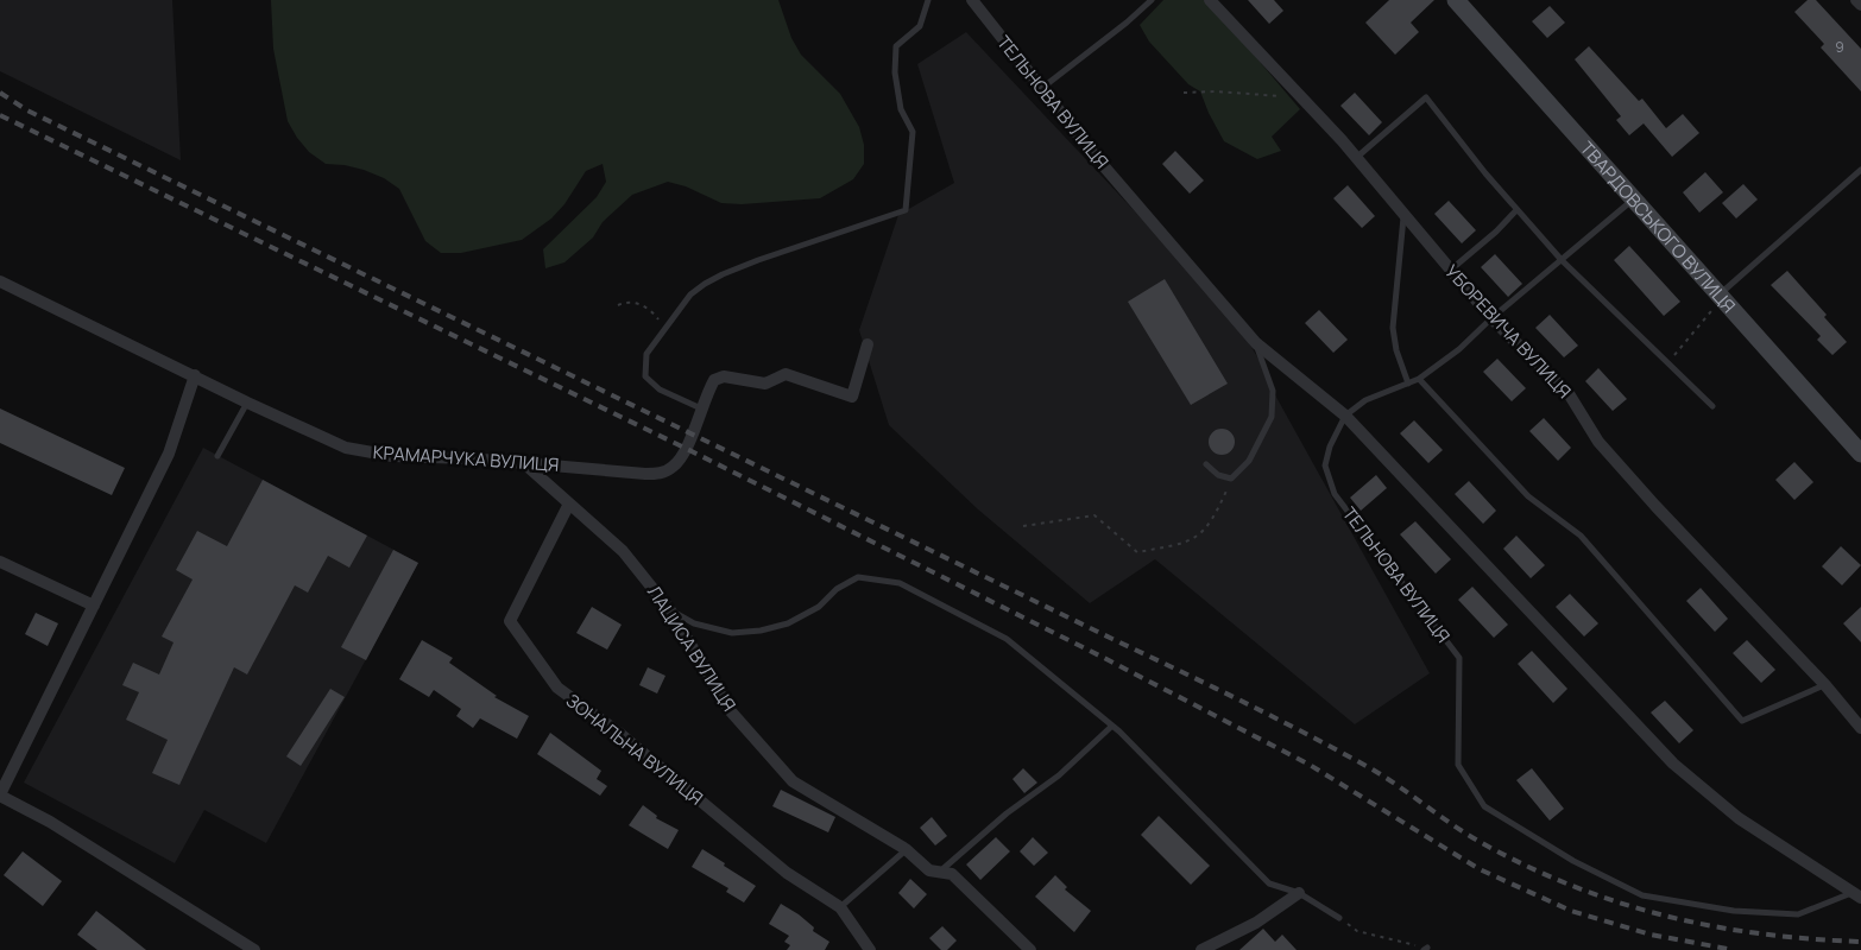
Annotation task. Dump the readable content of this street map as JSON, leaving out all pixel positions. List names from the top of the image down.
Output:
{
  "streets": {
    "main road": ["ТВАРДОВСЬКОГО ВУЛИЦЯ"],
    "street": [
      "ТЕЛЬНОВА ВУЛИЦЯ",
      "УБОРЕВИЧА ВУЛИЦЯ",
      "КРАМАРЧУКА ВУЛИЦЯ",
      "ЛАЦИСА ВУЛИЦЯ",
      "ЗОНАЛЬНА ВУЛИЦЯ"
    ]
  },
  "crossings": [
    ["КРАМАРЧУКА ВУЛИЦЯ", "ЛАЦИСА ВУЛИЦЯ"],
    ["ЛАЦИСА ВУЛИЦЯ", "ЗОНАЛЬНА ВУЛИЦЯ"]
  ],
  "house_numbers": ["9"]
}
